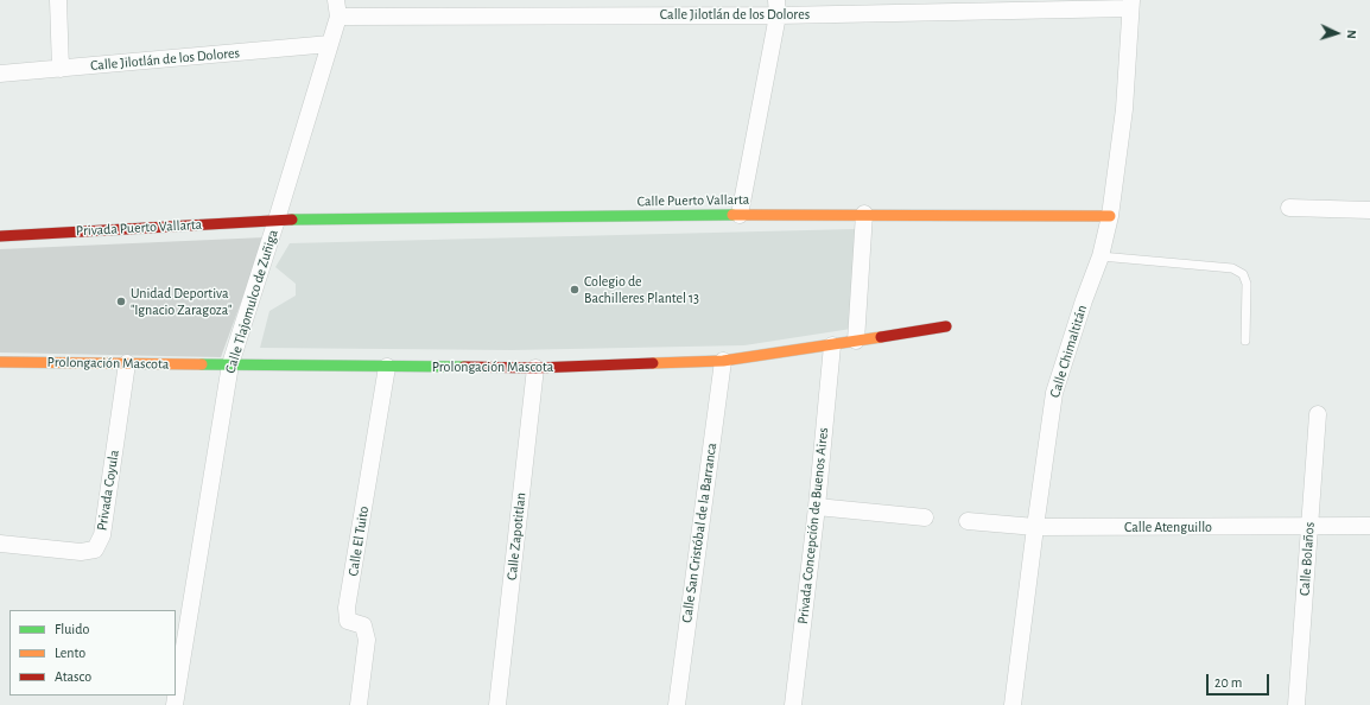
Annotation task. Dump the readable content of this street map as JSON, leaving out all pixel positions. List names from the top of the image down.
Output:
{
  "streets": {
    "street": [
      "Calle Jilotlán de los Dolores",
      "Calle Puerto Vallarta",
      "Privada Puerto Vallarta",
      "Calle Tlajomulco de Zuñiga",
      "Calle Chimaltitán",
      "Prolongación Mascota",
      "Privada Coyula",
      "Privada Concepción de Buenos Aires",
      "Calle Atenguillo",
      "Calle San Cristóbal de la Barranca",
      "Calle Zapotitlan",
      "Calle El Tuito",
      "Calle Bolaños"
    ]
  },
  "crossings": [
    ["Calle Jilotlán de los Dolores", "Calle Tlajomulco de Zuñiga"],
    ["Calle Jilotlán de los Dolores", "Calle Chimaltitán"],
    ["Calle Puerto Vallarta", "Privada Puerto Vallarta"],
    ["Calle Puerto Vallarta", "Calle Tlajomulco de Zuñiga"],
    ["Calle Puerto Vallarta", "Calle Chimaltitán"],
    ["Privada Puerto Vallarta", "Calle Tlajomulco de Zuñiga"],
    ["Calle Tlajomulco de Zuñiga", "Prolongación Mascota"],
    ["Calle Chimaltitán", "Calle Atenguillo"],
    ["Prolongación Mascota", "Privada Coyula"],
    ["Prolongación Mascota", "Privada Concepción de Buenos Aires"],
    ["Prolongación Mascota", "Calle San Cristóbal de la Barranca"],
    ["Prolongación Mascota", "Calle Zapotitlan"],
    ["Prolongación Mascota", "Calle El Tuito"],
    ["Calle Atenguillo", "Calle Bolaños"]
  ],
  "places": ["Colegio de Bachilleres Plantel 13", "Unidad Deportiva \"Ignacio Zaragoza\""],
  "legend": ["Fluido", "Lento", "Atasco"],
  "scale_bar": "20 m",
  "north": "right"
}
